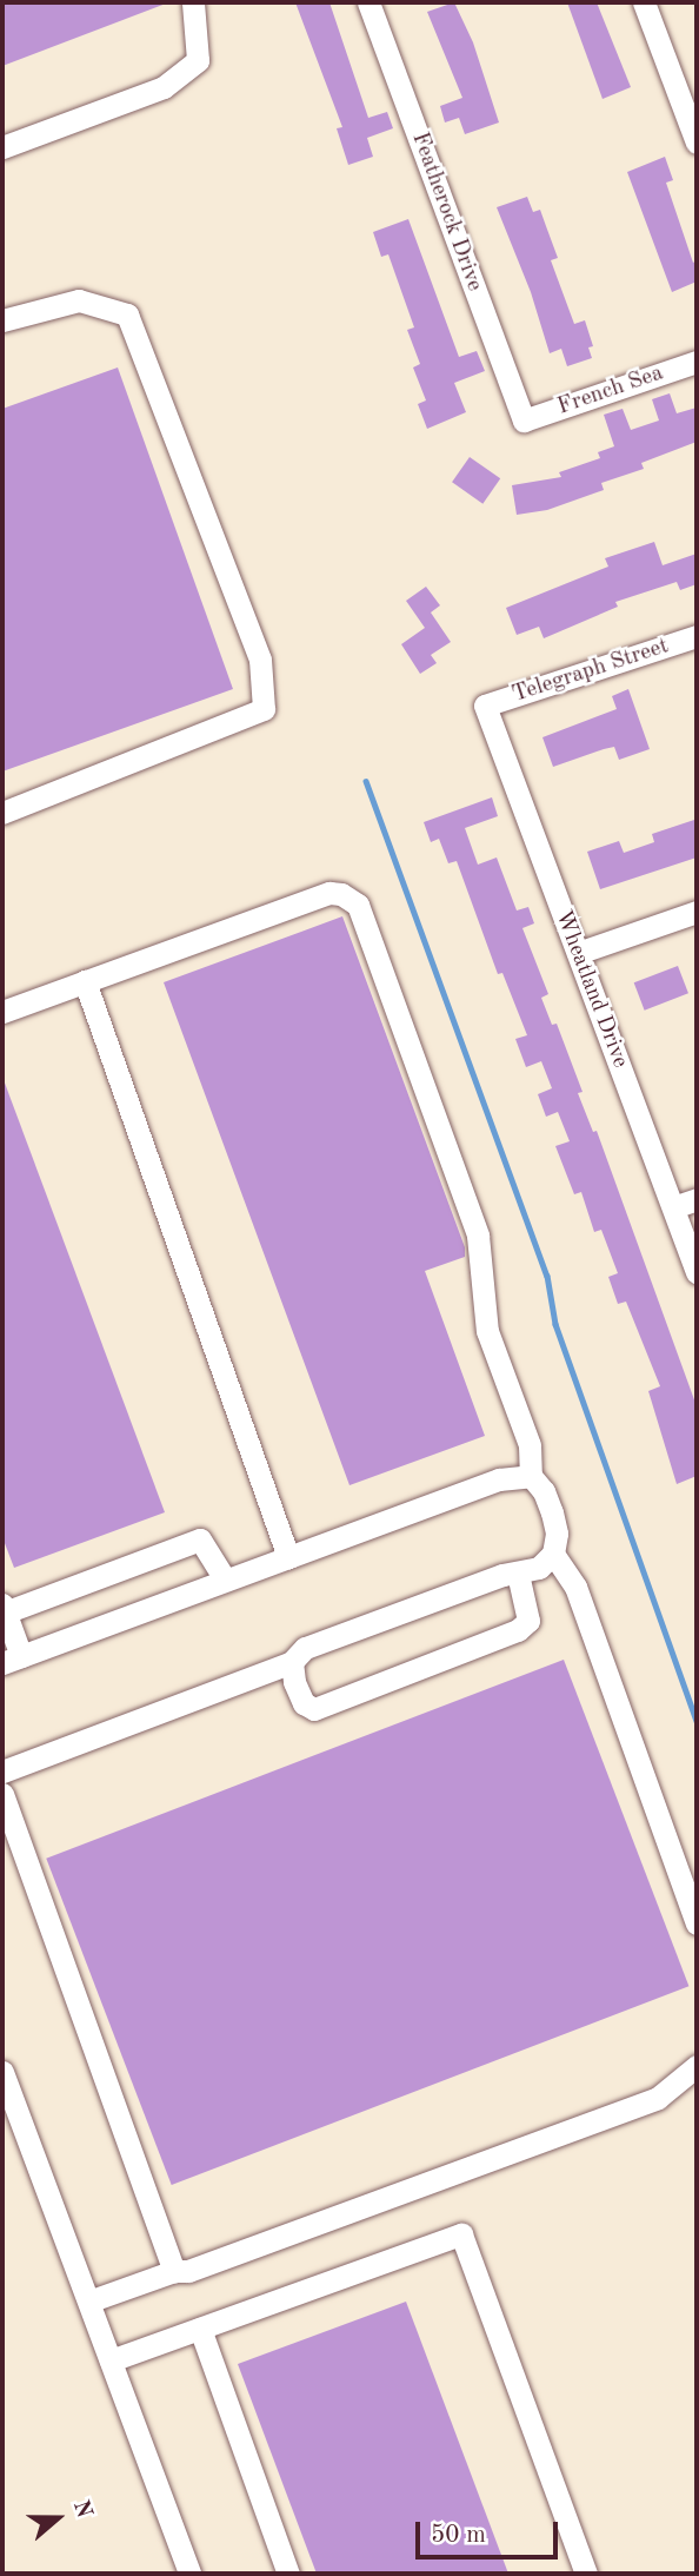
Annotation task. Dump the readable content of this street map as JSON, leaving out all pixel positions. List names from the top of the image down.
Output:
{
  "streets": {
    "street": [
      "Featherock Drive",
      "French Sea",
      "Telegraph Street",
      "Wheatland Drive"
    ]
  },
  "crossings": [
    ["Featherock Drive", "French Sea"],
    ["Telegraph Street", "Wheatland Drive"]
  ],
  "scale_bar": "50 m",
  "north": "right"
}
